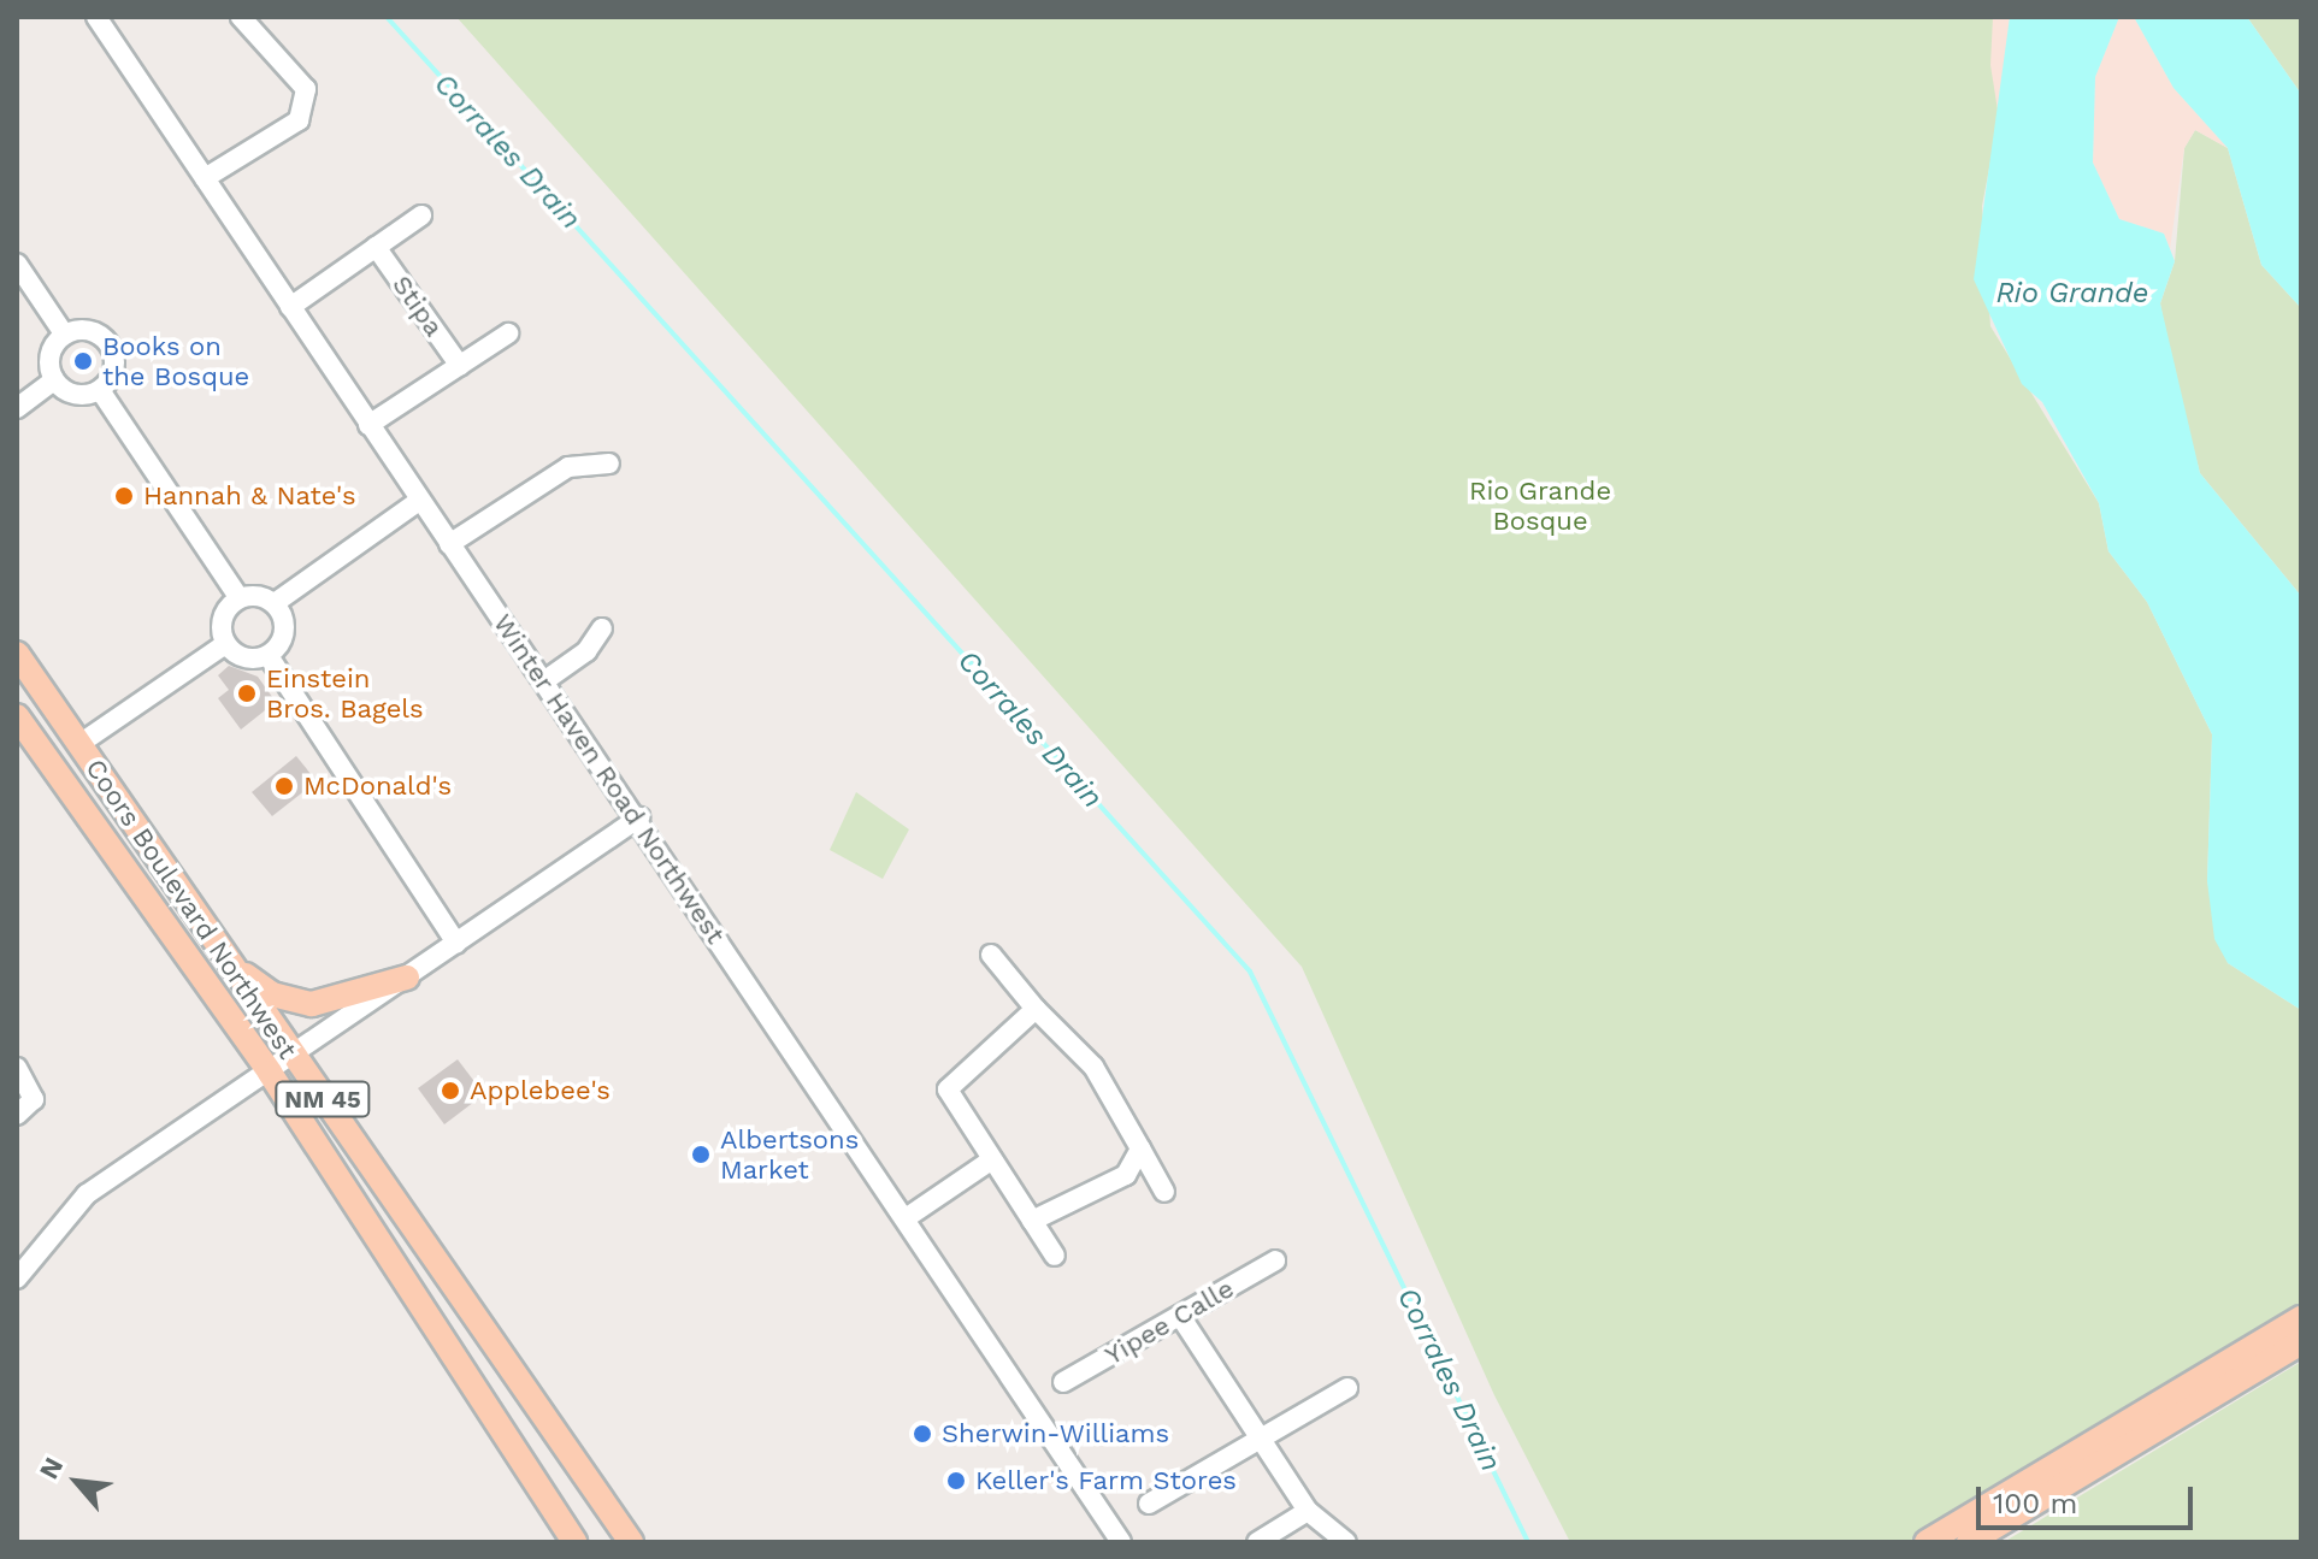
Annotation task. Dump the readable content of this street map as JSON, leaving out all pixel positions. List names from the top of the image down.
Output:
{
  "streets": {
    "main road": ["Coors Boulevard Northwest", "NM 45"],
    "street": ["Stipa", "Winter Haven Road Northwest", "Yipee Calle"]
  },
  "water": ["Corrales Drain", "Rio Grande"],
  "parks": ["Rio Grande Bosque"],
  "places": [
    "Books on the Bosque",
    "Hannah & Nate's",
    "Einstein Bros. Bagels",
    "McDonald's",
    "Applebee's",
    "Albertsons Market",
    "Sherwin-Williams",
    "Keller's Farm Stores"
  ],
  "scale_bar": "100 m",
  "north": "top left"
}
